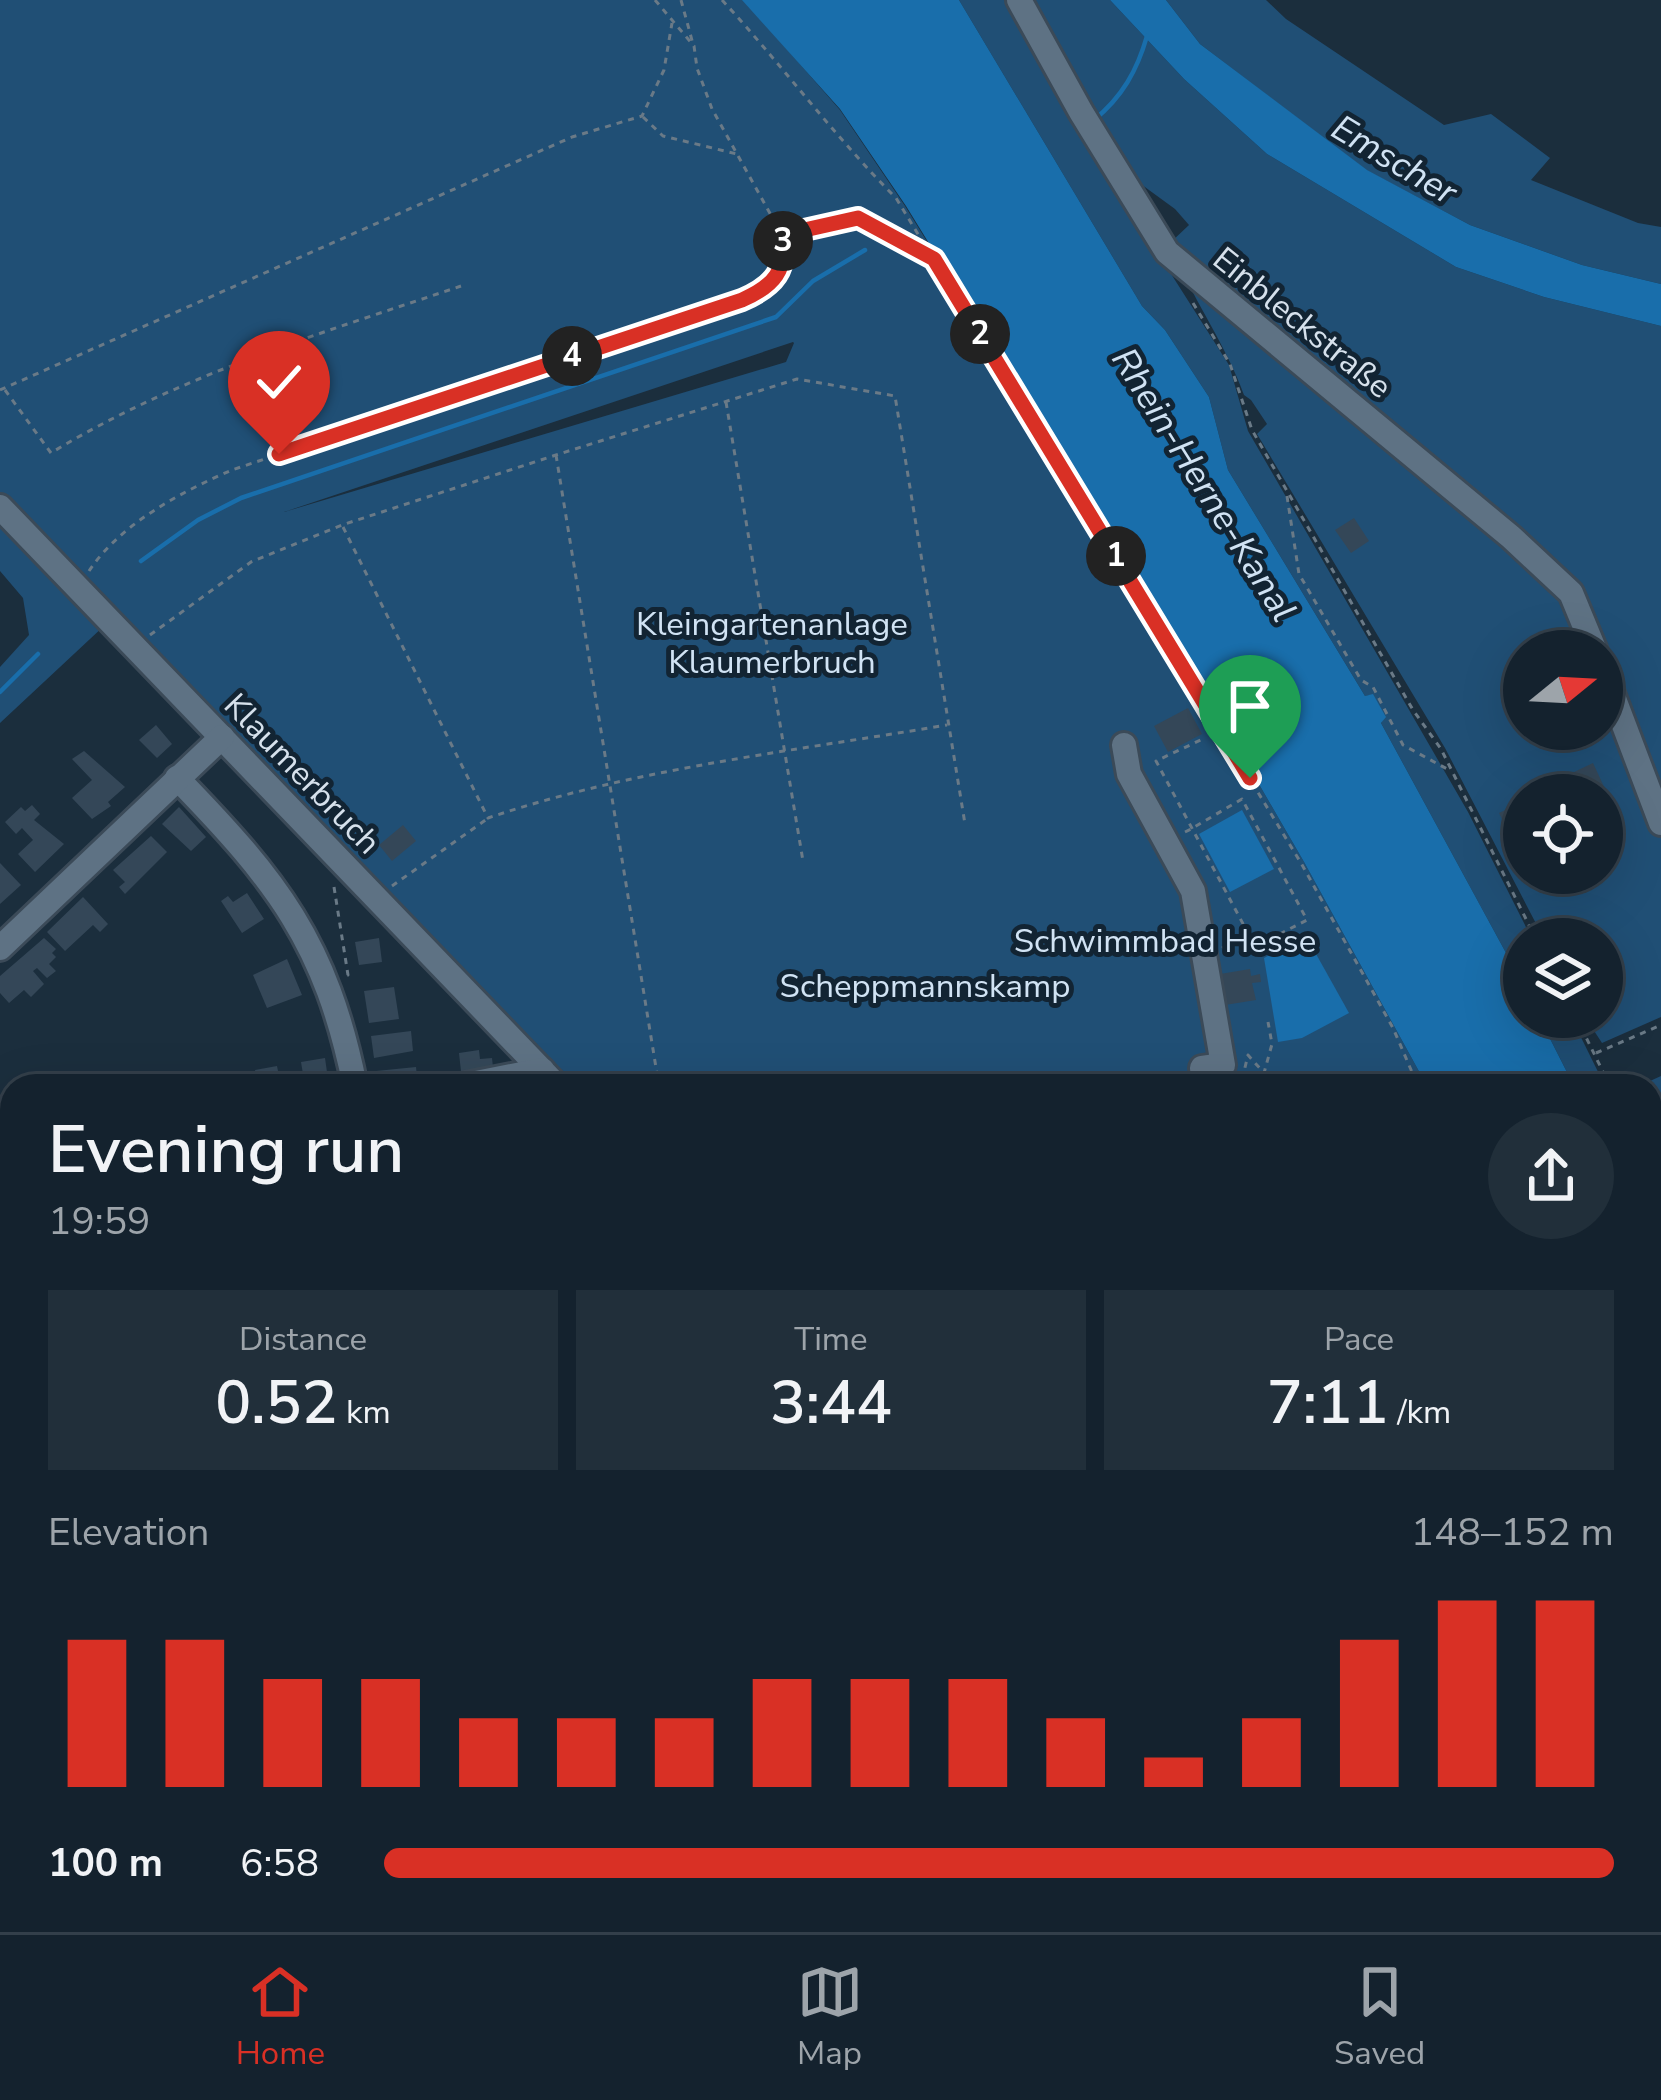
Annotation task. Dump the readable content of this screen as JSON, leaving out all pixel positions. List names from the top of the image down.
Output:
{
  "streets": {
    "street": ["Einbleckstraße", "Klaumerbruch"]
  },
  "water": ["Emscher", "Rhein-Herne-Kanal"],
  "parks": ["Kleingartenanlage Klaumerbruch", "Schwimmbad Hesse", "Scheppmannskamp"],
  "north": "right",
  "page": {
    "pins": [
      "3",
      "2",
      "4",
      "1"
    ],
    "heading": ["Evening run", "19:59"],
    "stats": [
      ["Distance", "0.52 km"],
      ["Time", "3:44"],
      ["Pace", "7:11 /km"]
    ],
    "chart": ["Elevation", "148–152 m"],
    "list": [
      {
        "name": "100 m",
        "note": "6:58"
      }
    ],
    "tabs": ["Home", "Map", "Saved"]
  }
}
